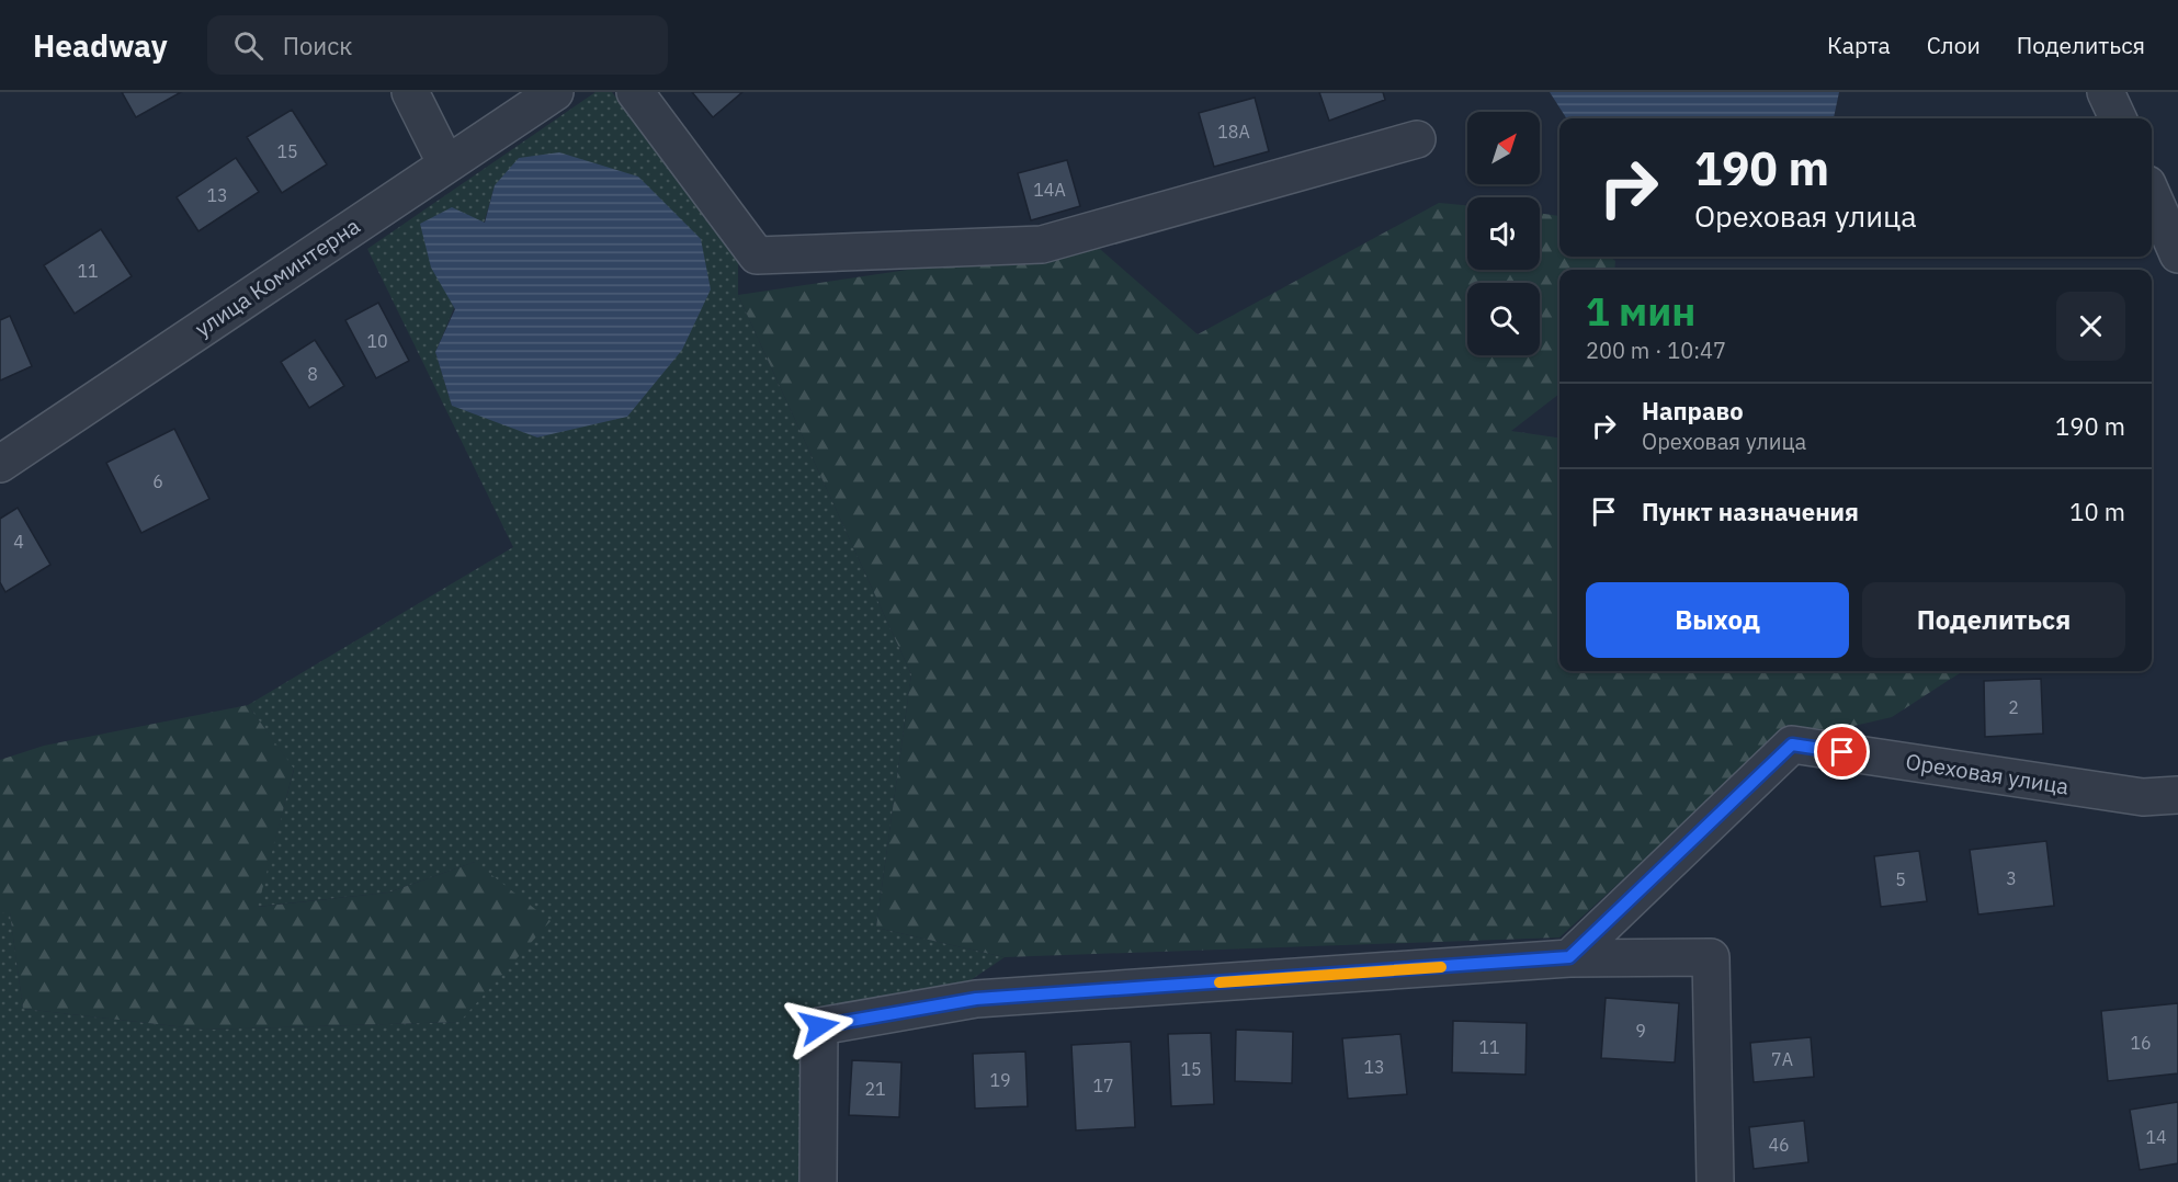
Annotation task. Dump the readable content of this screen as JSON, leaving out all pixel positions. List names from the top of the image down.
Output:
{
  "streets": {
    "street": ["улица Коминтерна", "Ореховая улица"]
  },
  "house_numbers": [
    "18А",
    "15",
    "14А",
    "13",
    "11",
    "10",
    "8",
    "6",
    "4",
    "2",
    "3",
    "5",
    "9",
    "16",
    "11",
    "7А",
    "13",
    "15",
    "19",
    "17",
    "21",
    "14",
    "46"
  ],
  "north": "top right",
  "page": {
    "header": "Headway",
    "search": "Поиск",
    "nav": ["Карта", "Слои", "Поделиться"],
    "turn": ["190 m", "Ореховая улица"],
    "heading": ["1 мин", "200 m · 10:47"],
    "list": [
      {
        "name": "Направо",
        "note": "Ореховая улица",
        "value": "190 m"
      },
      {
        "name": "Пункт назначения",
        "value": "10 m"
      }
    ],
    "buttons": ["Выход", "Поделиться"]
  }
}
